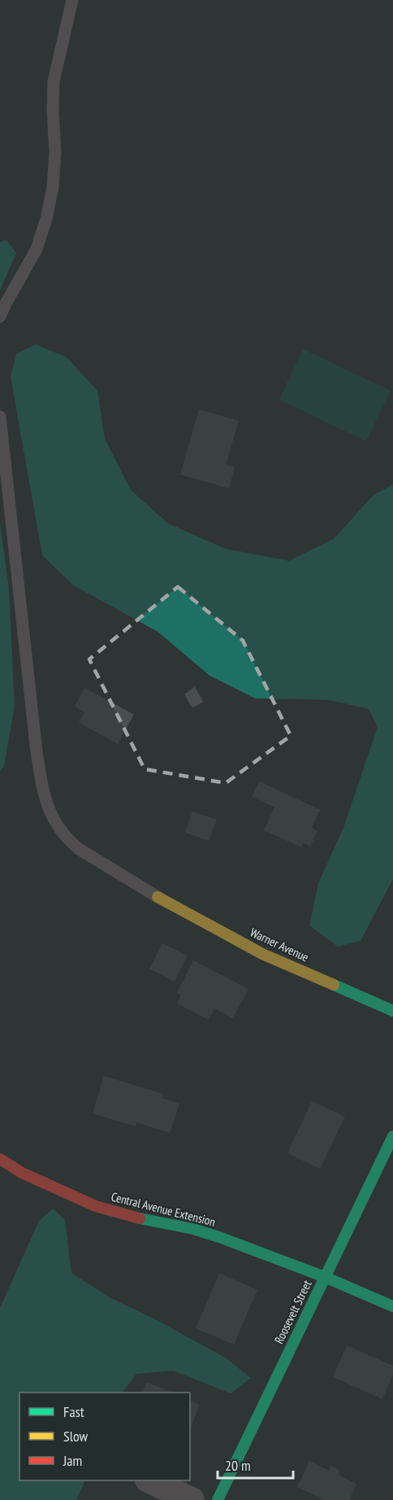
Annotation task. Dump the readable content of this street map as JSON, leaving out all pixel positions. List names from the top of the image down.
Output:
{
  "streets": {
    "street": ["Warner Avenue", "Central Avenue Extension", "Roosevelt Street"]
  },
  "crossings": [
    ["Central Avenue Extension", "Roosevelt Street"]
  ],
  "legend": ["Fast", "Slow", "Jam"],
  "scale_bar": "20 m"
}
